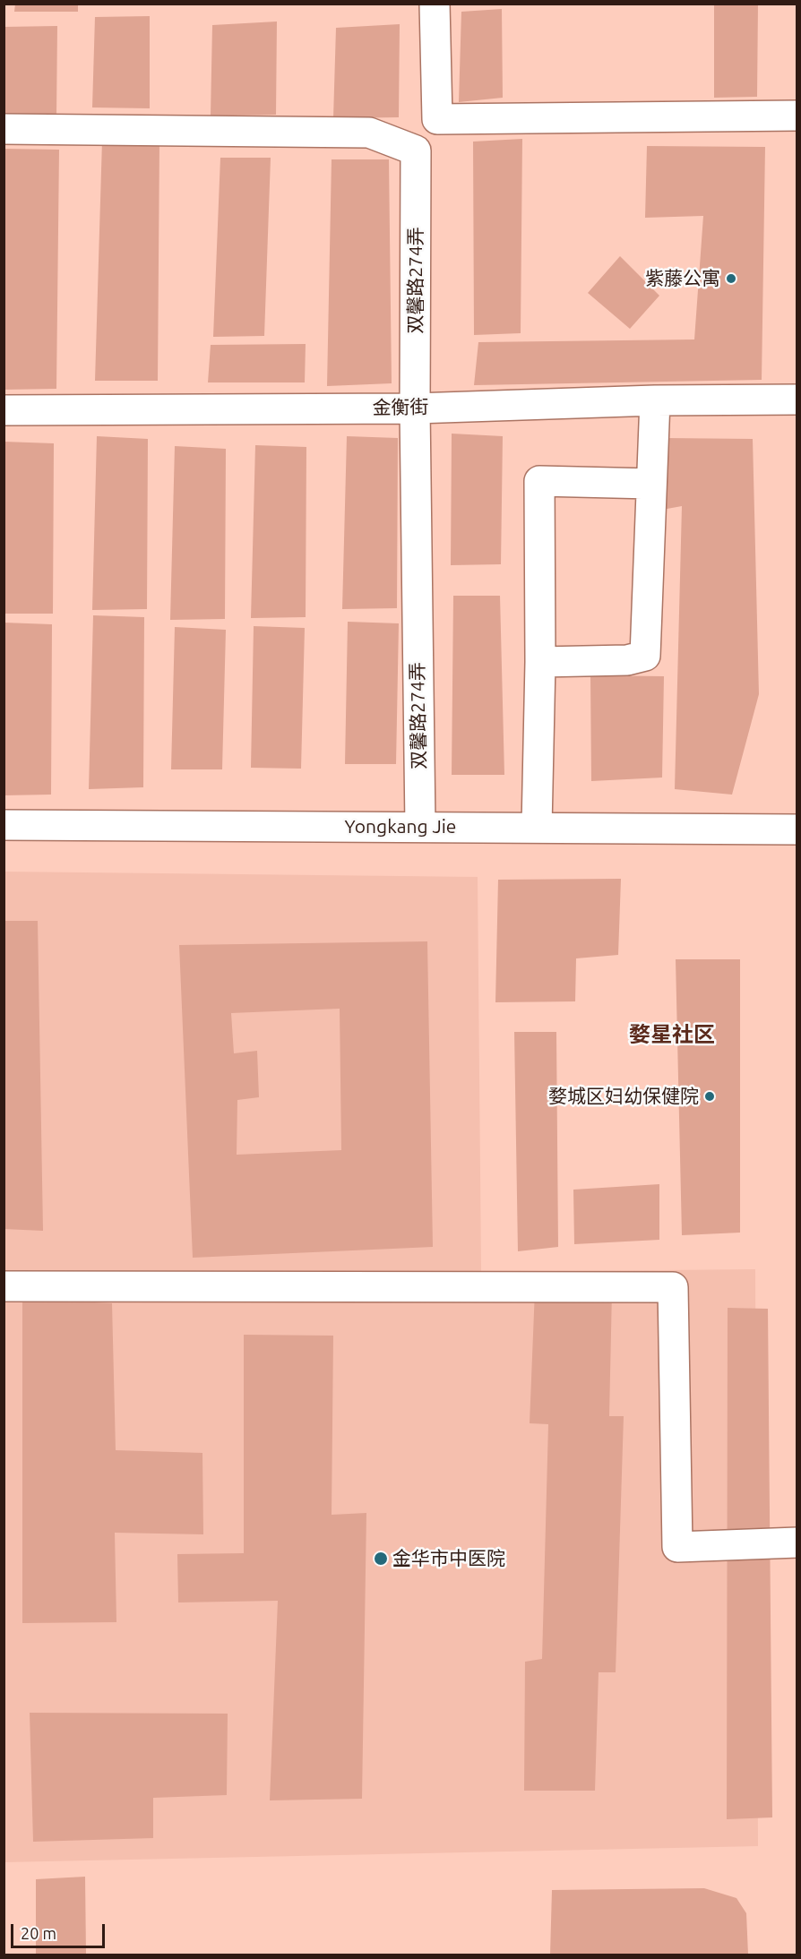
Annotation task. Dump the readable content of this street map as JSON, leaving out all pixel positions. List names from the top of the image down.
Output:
{
  "streets": {
    "street": ["双馨路274弄", "金衡街", "Yongkang Jie"]
  },
  "crossings": [
    ["双馨路274弄", "金衡街"],
    ["双馨路274弄", "Yongkang Jie"]
  ],
  "districts": ["婺星社区"],
  "places": ["紫藤公寓", "婺城区妇幼保健院", "金华市中医院"],
  "scale_bar": "20 m"
}
